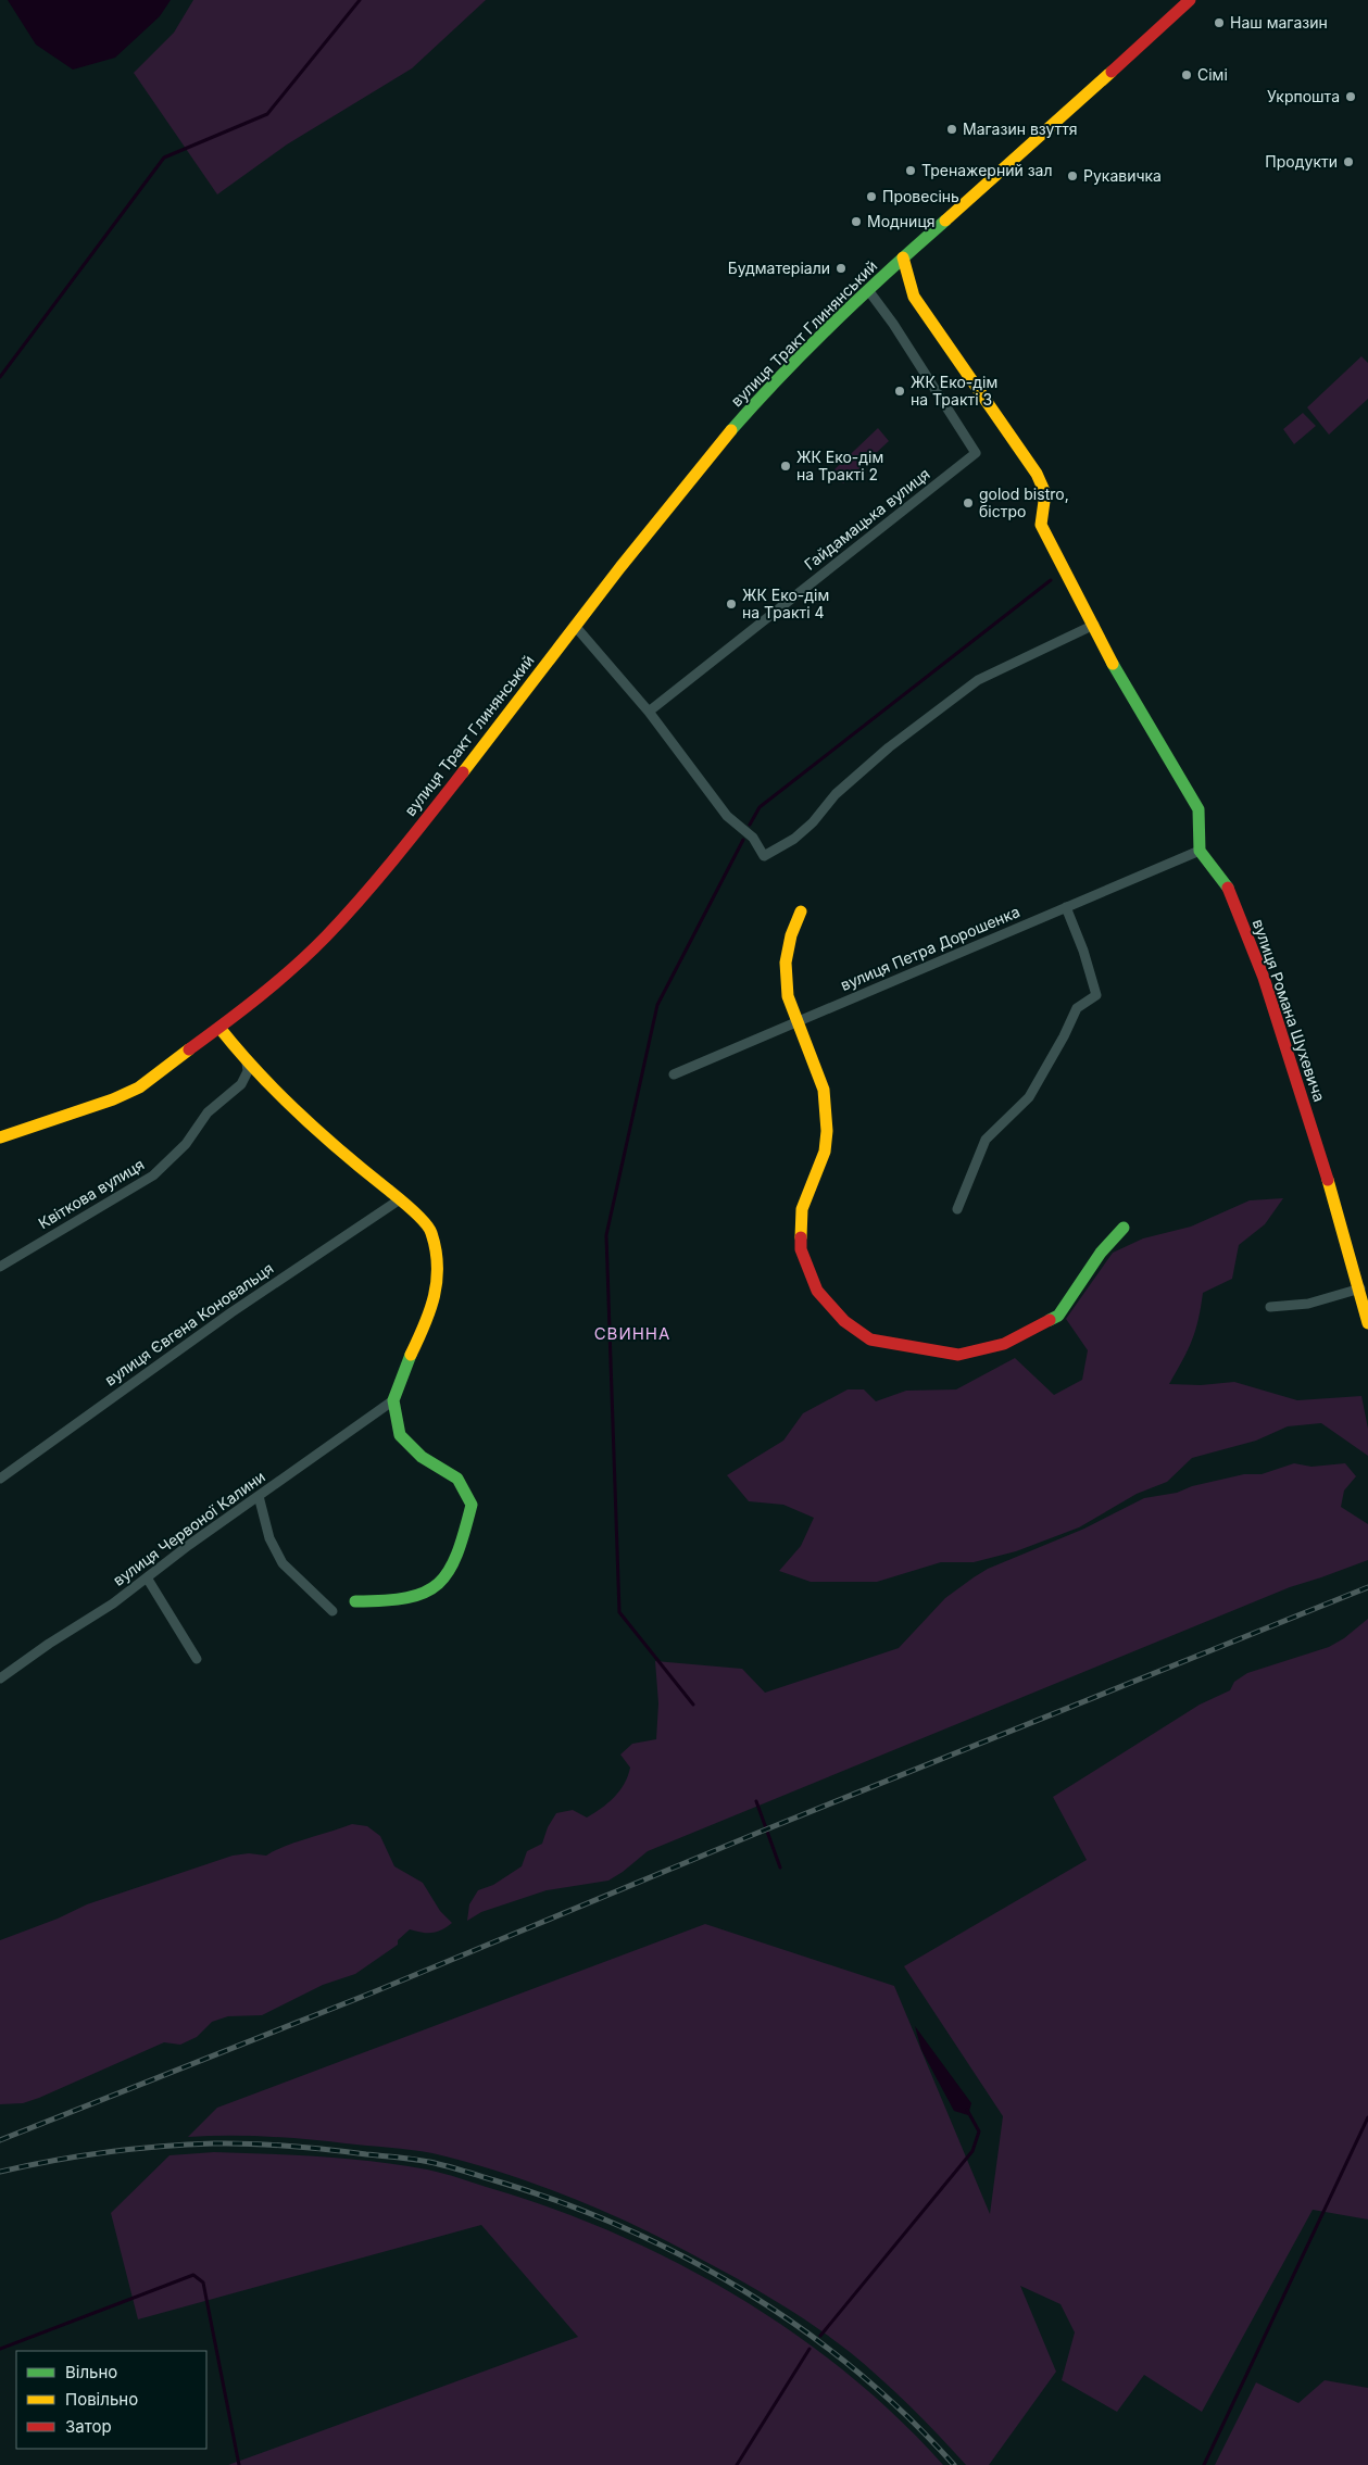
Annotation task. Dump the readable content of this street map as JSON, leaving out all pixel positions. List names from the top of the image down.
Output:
{
  "streets": {
    "street": [
      "вулиця Тракт Глинянський",
      "Гайдамацька вулиця",
      "вулиця Петра Дорошенка",
      "вулиця Романа Шухевича",
      "Квіткова вулиця",
      "вулиця Євгена Коновальця",
      "вулиця Червоної Калини"
    ]
  },
  "crossings": [
    ["вулиця Тракт Глинянський", "Гайдамацька вулиця"],
    ["вулиця Петра Дорошенка", "вулиця Романа Шухевича"]
  ],
  "districts": ["СВИННА"],
  "places": [
    "Наш магазин",
    "Сімі",
    "Укрпошта",
    "Магазин взуття",
    "Продукти",
    "Тренажерний зал",
    "Рукавичка",
    "Провесінь",
    "Модниця",
    "Будматеріали",
    "ЖК Еко-дім на Тракті 3",
    "ЖК Еко-дім на Тракті 2",
    "golod bistro, бістро",
    "ЖК Еко-дім на Тракті 4"
  ],
  "legend": ["Вільно", "Повільно", "Затор"]
}
